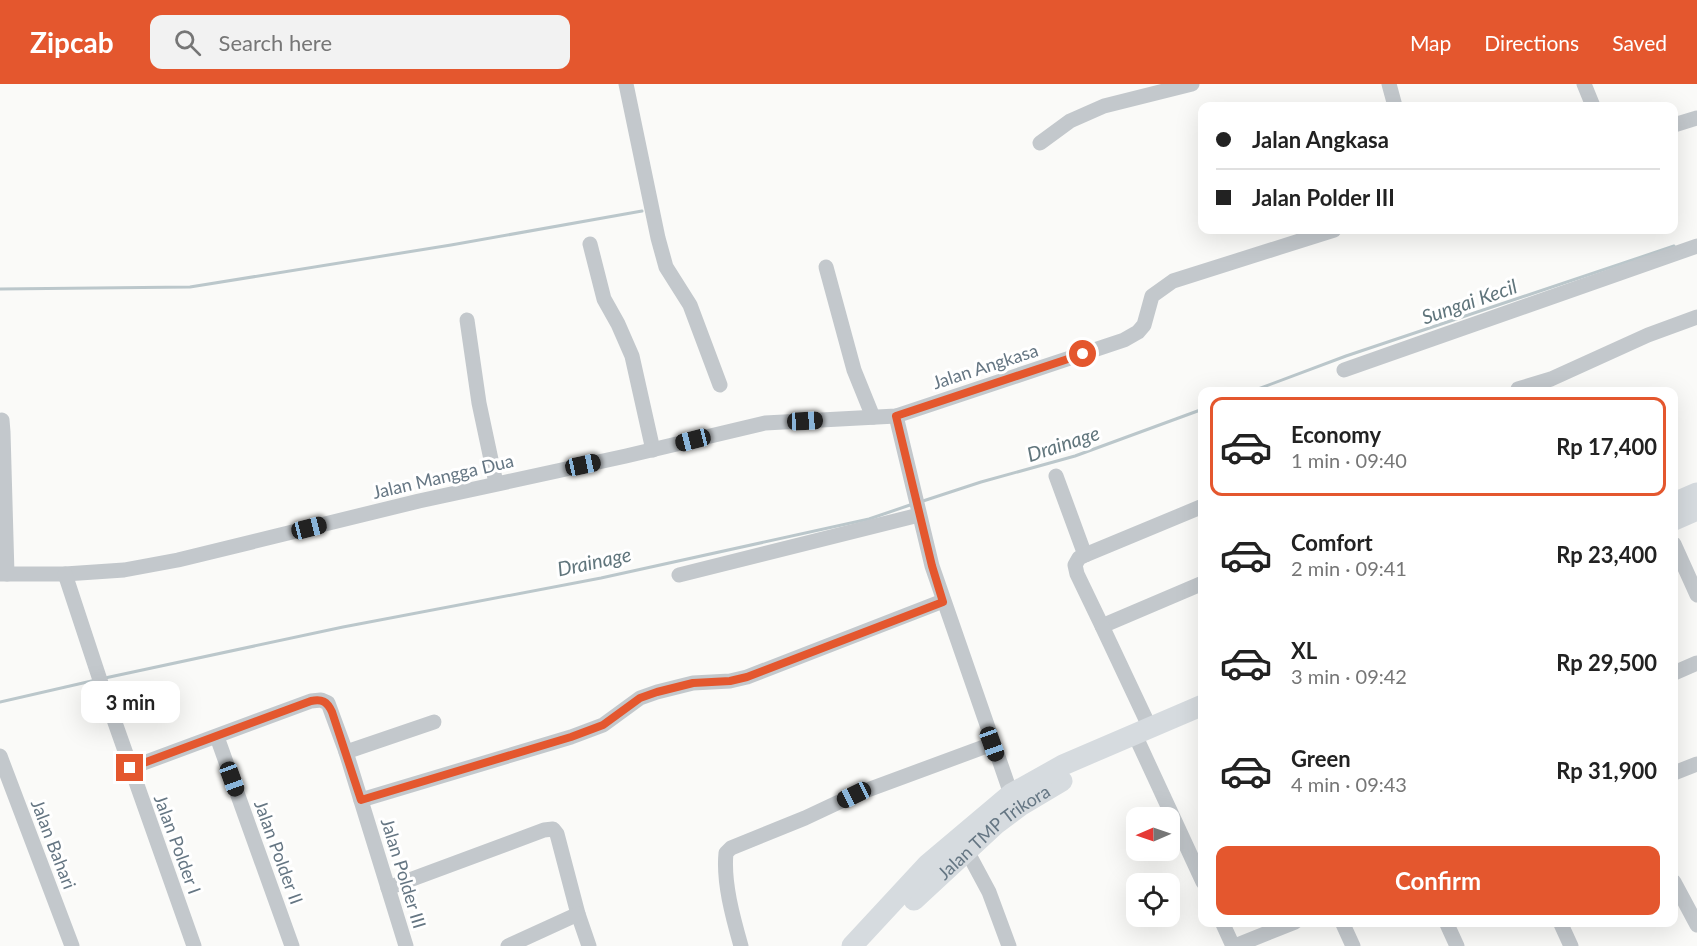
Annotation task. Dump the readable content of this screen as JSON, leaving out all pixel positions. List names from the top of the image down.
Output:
{
  "streets": {
    "highway": ["Jalan TMP Trikora"],
    "street": [
      "Jalan Angkasa",
      "Jalan Mangga Dua",
      "Jalan Bahari",
      "Jalan Polder I",
      "Jalan Polder II",
      "Jalan Polder III"
    ]
  },
  "crossings": [
    ["Jalan Angkasa", "Jalan Mangga Dua"],
    ["Jalan Mangga Dua", "Jalan Polder I"],
    ["Jalan Polder I", "Jalan Polder III"],
    ["Jalan Polder II", "Jalan Polder III"]
  ],
  "water": ["Sungai Kecil", "Drainage"],
  "north": "left",
  "page": {
    "header": "Zipcab",
    "search": "Search here",
    "nav": ["Map", "Directions", "Saved"],
    "banner": ["Jalan Angkasa", "Jalan Polder III"],
    "list": [
      {
        "name": "Economy",
        "note": "1 min · 09:40",
        "value": "Rp 17,400"
      },
      {
        "name": "Comfort",
        "note": "2 min · 09:41",
        "value": "Rp 23,400"
      },
      {
        "name": "XL",
        "note": "3 min · 09:42",
        "value": "Rp 29,500"
      },
      {
        "name": "Green",
        "note": "4 min · 09:43",
        "value": "Rp 31,900"
      }
    ],
    "bubble": "3 min",
    "buttons": "Confirm"
  }
}
